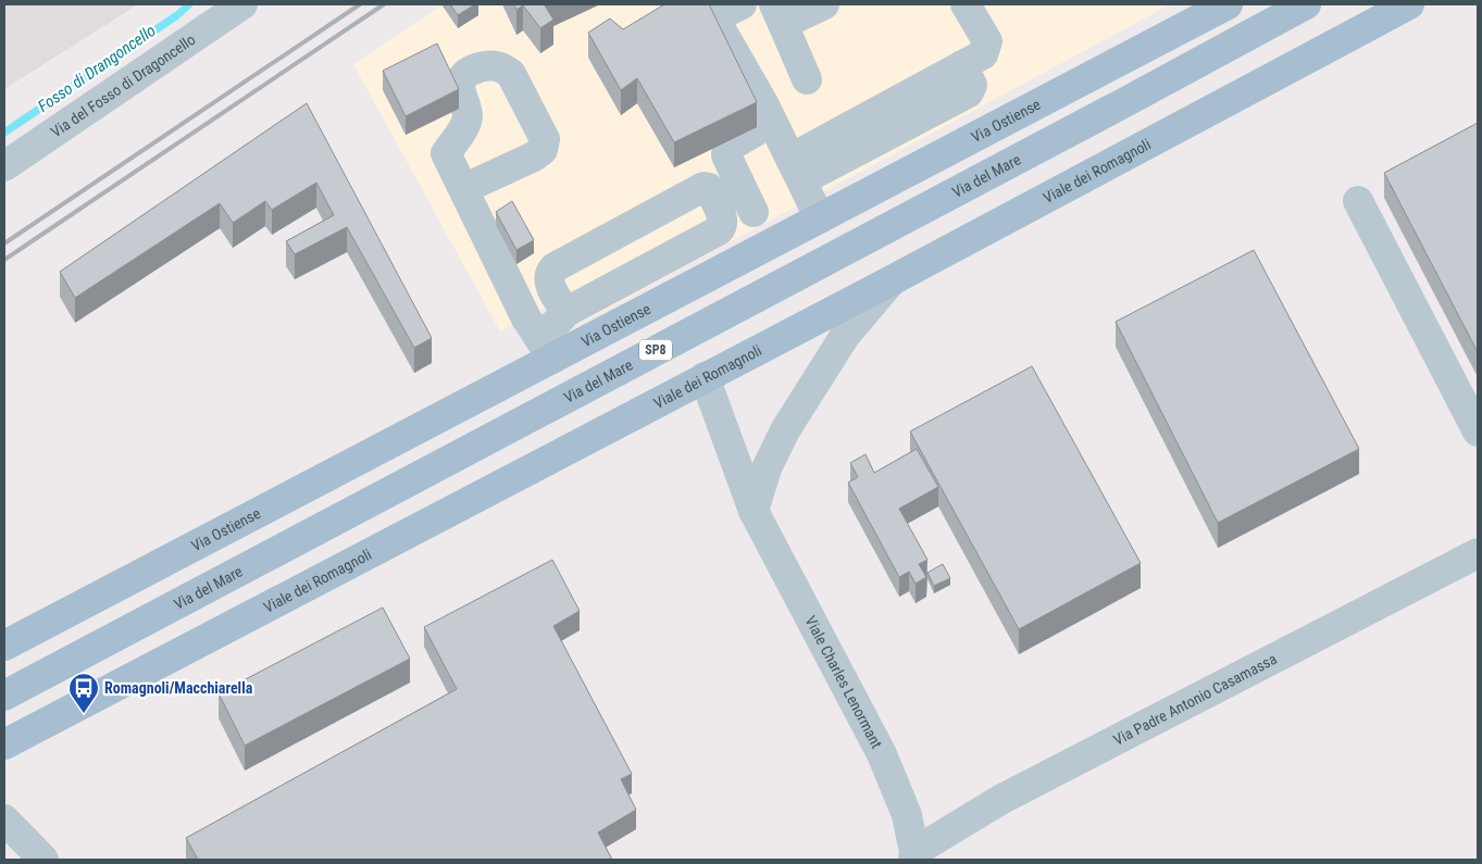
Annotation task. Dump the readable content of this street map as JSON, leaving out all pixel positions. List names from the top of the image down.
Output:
{
  "streets": {
    "main road": [
      "Via Ostiense",
      "Viale dei Romagnoli",
      "Via del Mare",
      "SP8"
    ],
    "street": ["Via del Fosso di Dragoncello", "Viale Charles Lenormant", "Via Padre Antonio Casamassa"]
  },
  "crossings": [
    ["Viale dei Romagnoli", "Viale Charles Lenormant"],
    ["Viale Charles Lenormant", "Via Padre Antonio Casamassa"]
  ],
  "water": ["Fosso di Drangoncello"],
  "places": {
    "bus stop": ["Romagnoli/Macchiarella"]
  }
}
